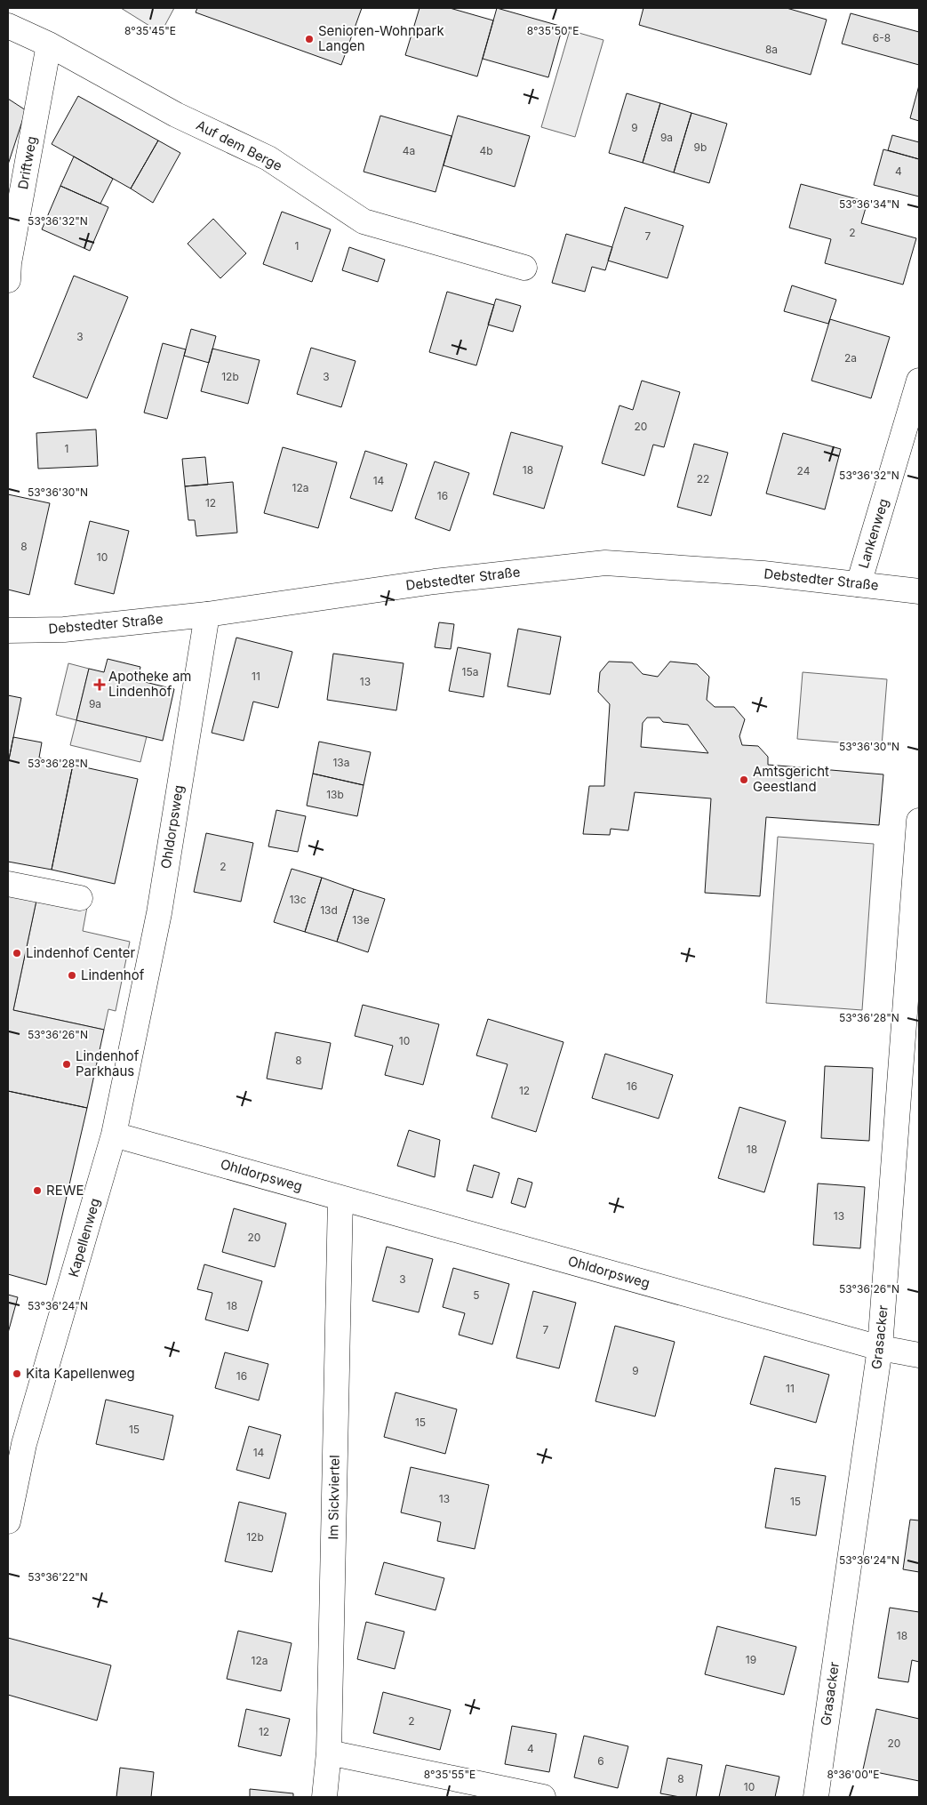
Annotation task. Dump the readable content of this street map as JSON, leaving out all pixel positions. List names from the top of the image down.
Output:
{
  "streets": {
    "street": [
      "Auf dem Berge",
      "Driftweg",
      "Lankenweg",
      "Debstedter Straße",
      "Ohldorpsweg",
      "Kapellenweg",
      "Grasacker",
      "Im Sickviertel"
    ]
  },
  "crossings": [
    ["Auf dem Berge", "Driftweg"],
    ["Lankenweg", "Debstedter Straße"],
    ["Debstedter Straße", "Ohldorpsweg"],
    ["Ohldorpsweg", "Kapellenweg"],
    ["Ohldorpsweg", "Grasacker"],
    ["Ohldorpsweg", "Im Sickviertel"]
  ],
  "places": {
    "other": [
      "Senioren-Wohnpark Langen",
      "Amtsgericht Geestland",
      "Lindenhof Center",
      "Lindenhof",
      "Lindenhof Parkhaus",
      "REWE",
      "Kita Kapellenweg"
    ],
    "health": ["Apotheke am Lindenhof"]
  },
  "house_numbers": [
    "6-8",
    "8a",
    "9",
    "9a",
    "9b",
    "4a",
    "4b",
    "4",
    "2",
    "7",
    "1",
    "3",
    "2a",
    "12b",
    "3",
    "20",
    "1",
    "18",
    "24",
    "22",
    "14",
    "12a",
    "16",
    "12",
    "8",
    "10",
    "15a",
    "11",
    "13",
    "9a",
    "13a",
    "13b",
    "2",
    "13c",
    "13d",
    "13e",
    "10",
    "8",
    "16",
    "12",
    "18",
    "13",
    "20",
    "3",
    "5",
    "18",
    "7",
    "9",
    "16",
    "11",
    "15",
    "15",
    "14",
    "13",
    "15",
    "12b",
    "18",
    "19",
    "12a",
    "2",
    "12",
    "20",
    "4",
    "6",
    "8",
    "10"
  ],
  "coordinates": [
    "8°35'45\"E",
    "8°35'50\"E",
    "53°36'34\"N",
    "53°36'32\"N",
    "53°36'30\"N",
    "53°36'28\"N",
    "53°36'26\"N",
    "53°36'24\"N",
    "53°36'22\"N",
    "8°35'55\"E",
    "8°36'00\"E"
  ]
}
